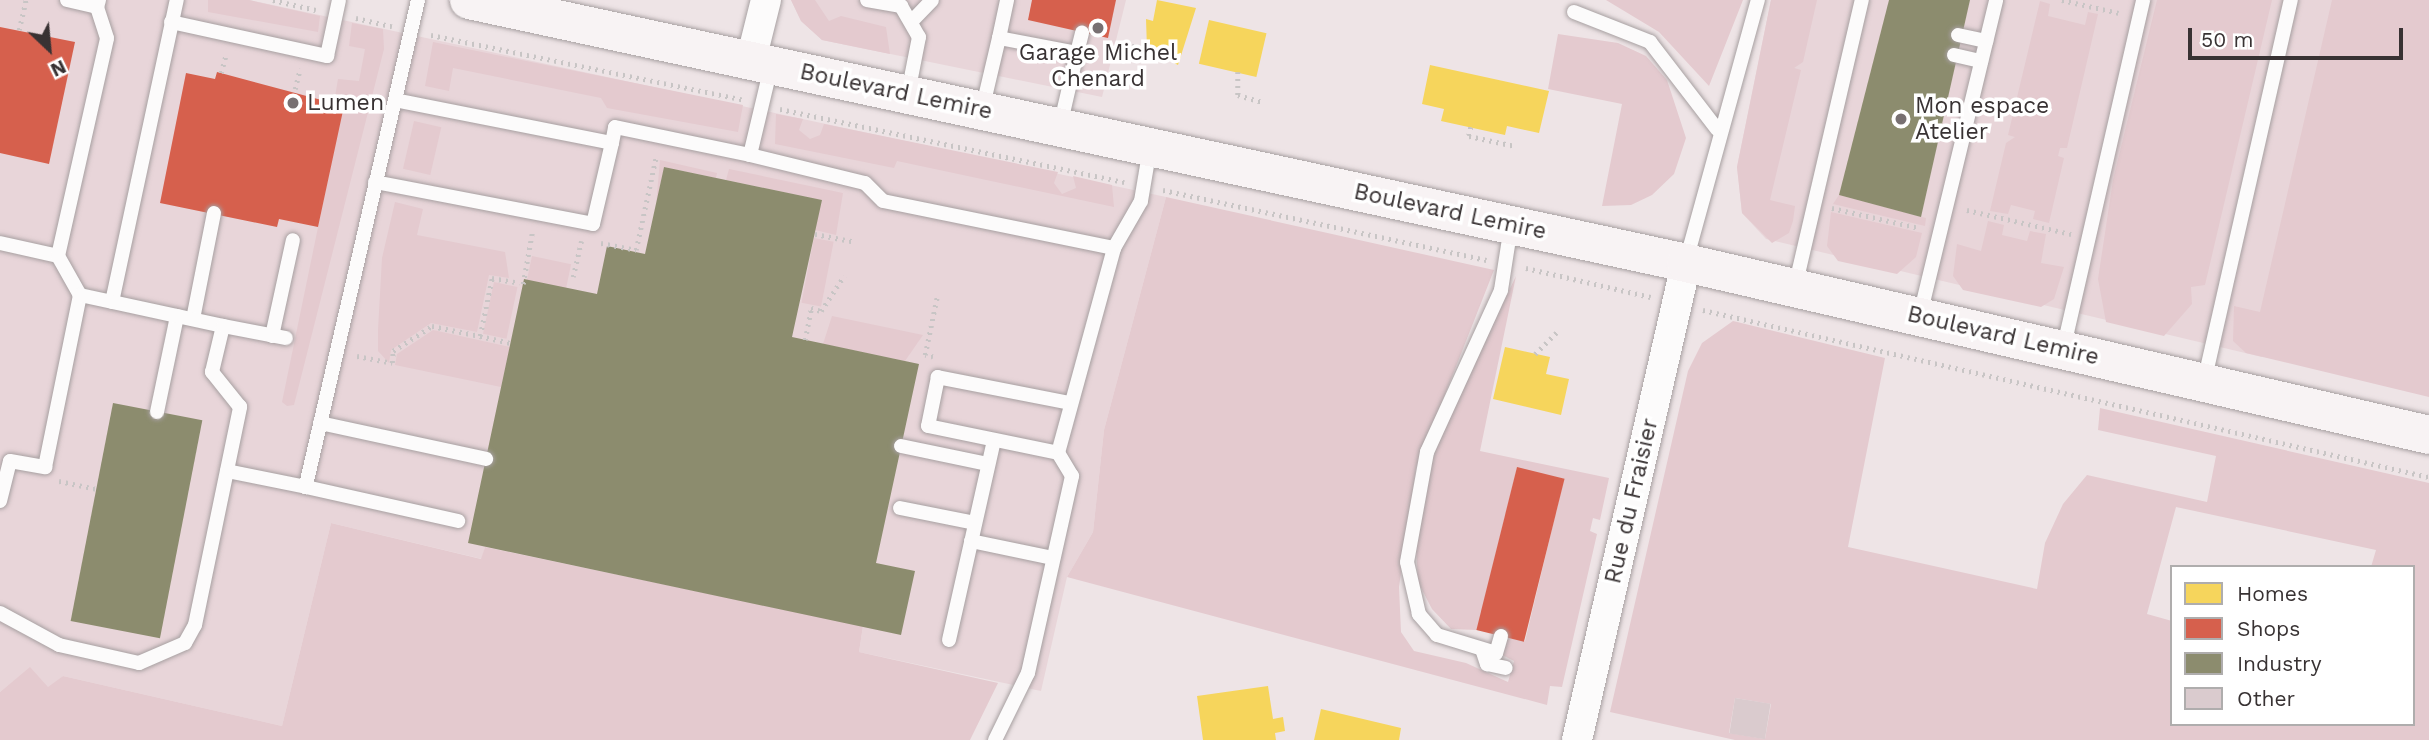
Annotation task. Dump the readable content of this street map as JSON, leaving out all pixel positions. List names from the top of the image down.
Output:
{
  "streets": {
    "main road": ["Boulevard Lemire"],
    "street": ["Rue du Fraisier"]
  },
  "crossings": [
    ["Boulevard Lemire", "Rue du Fraisier"]
  ],
  "places": ["Garage Michel Chenard", "Lumen", "Mon espace Atelier"],
  "legend": [
    "Homes",
    "Shops",
    "Industry",
    "Other"
  ],
  "scale_bar": "50 m",
  "north": "bottom right"
}
